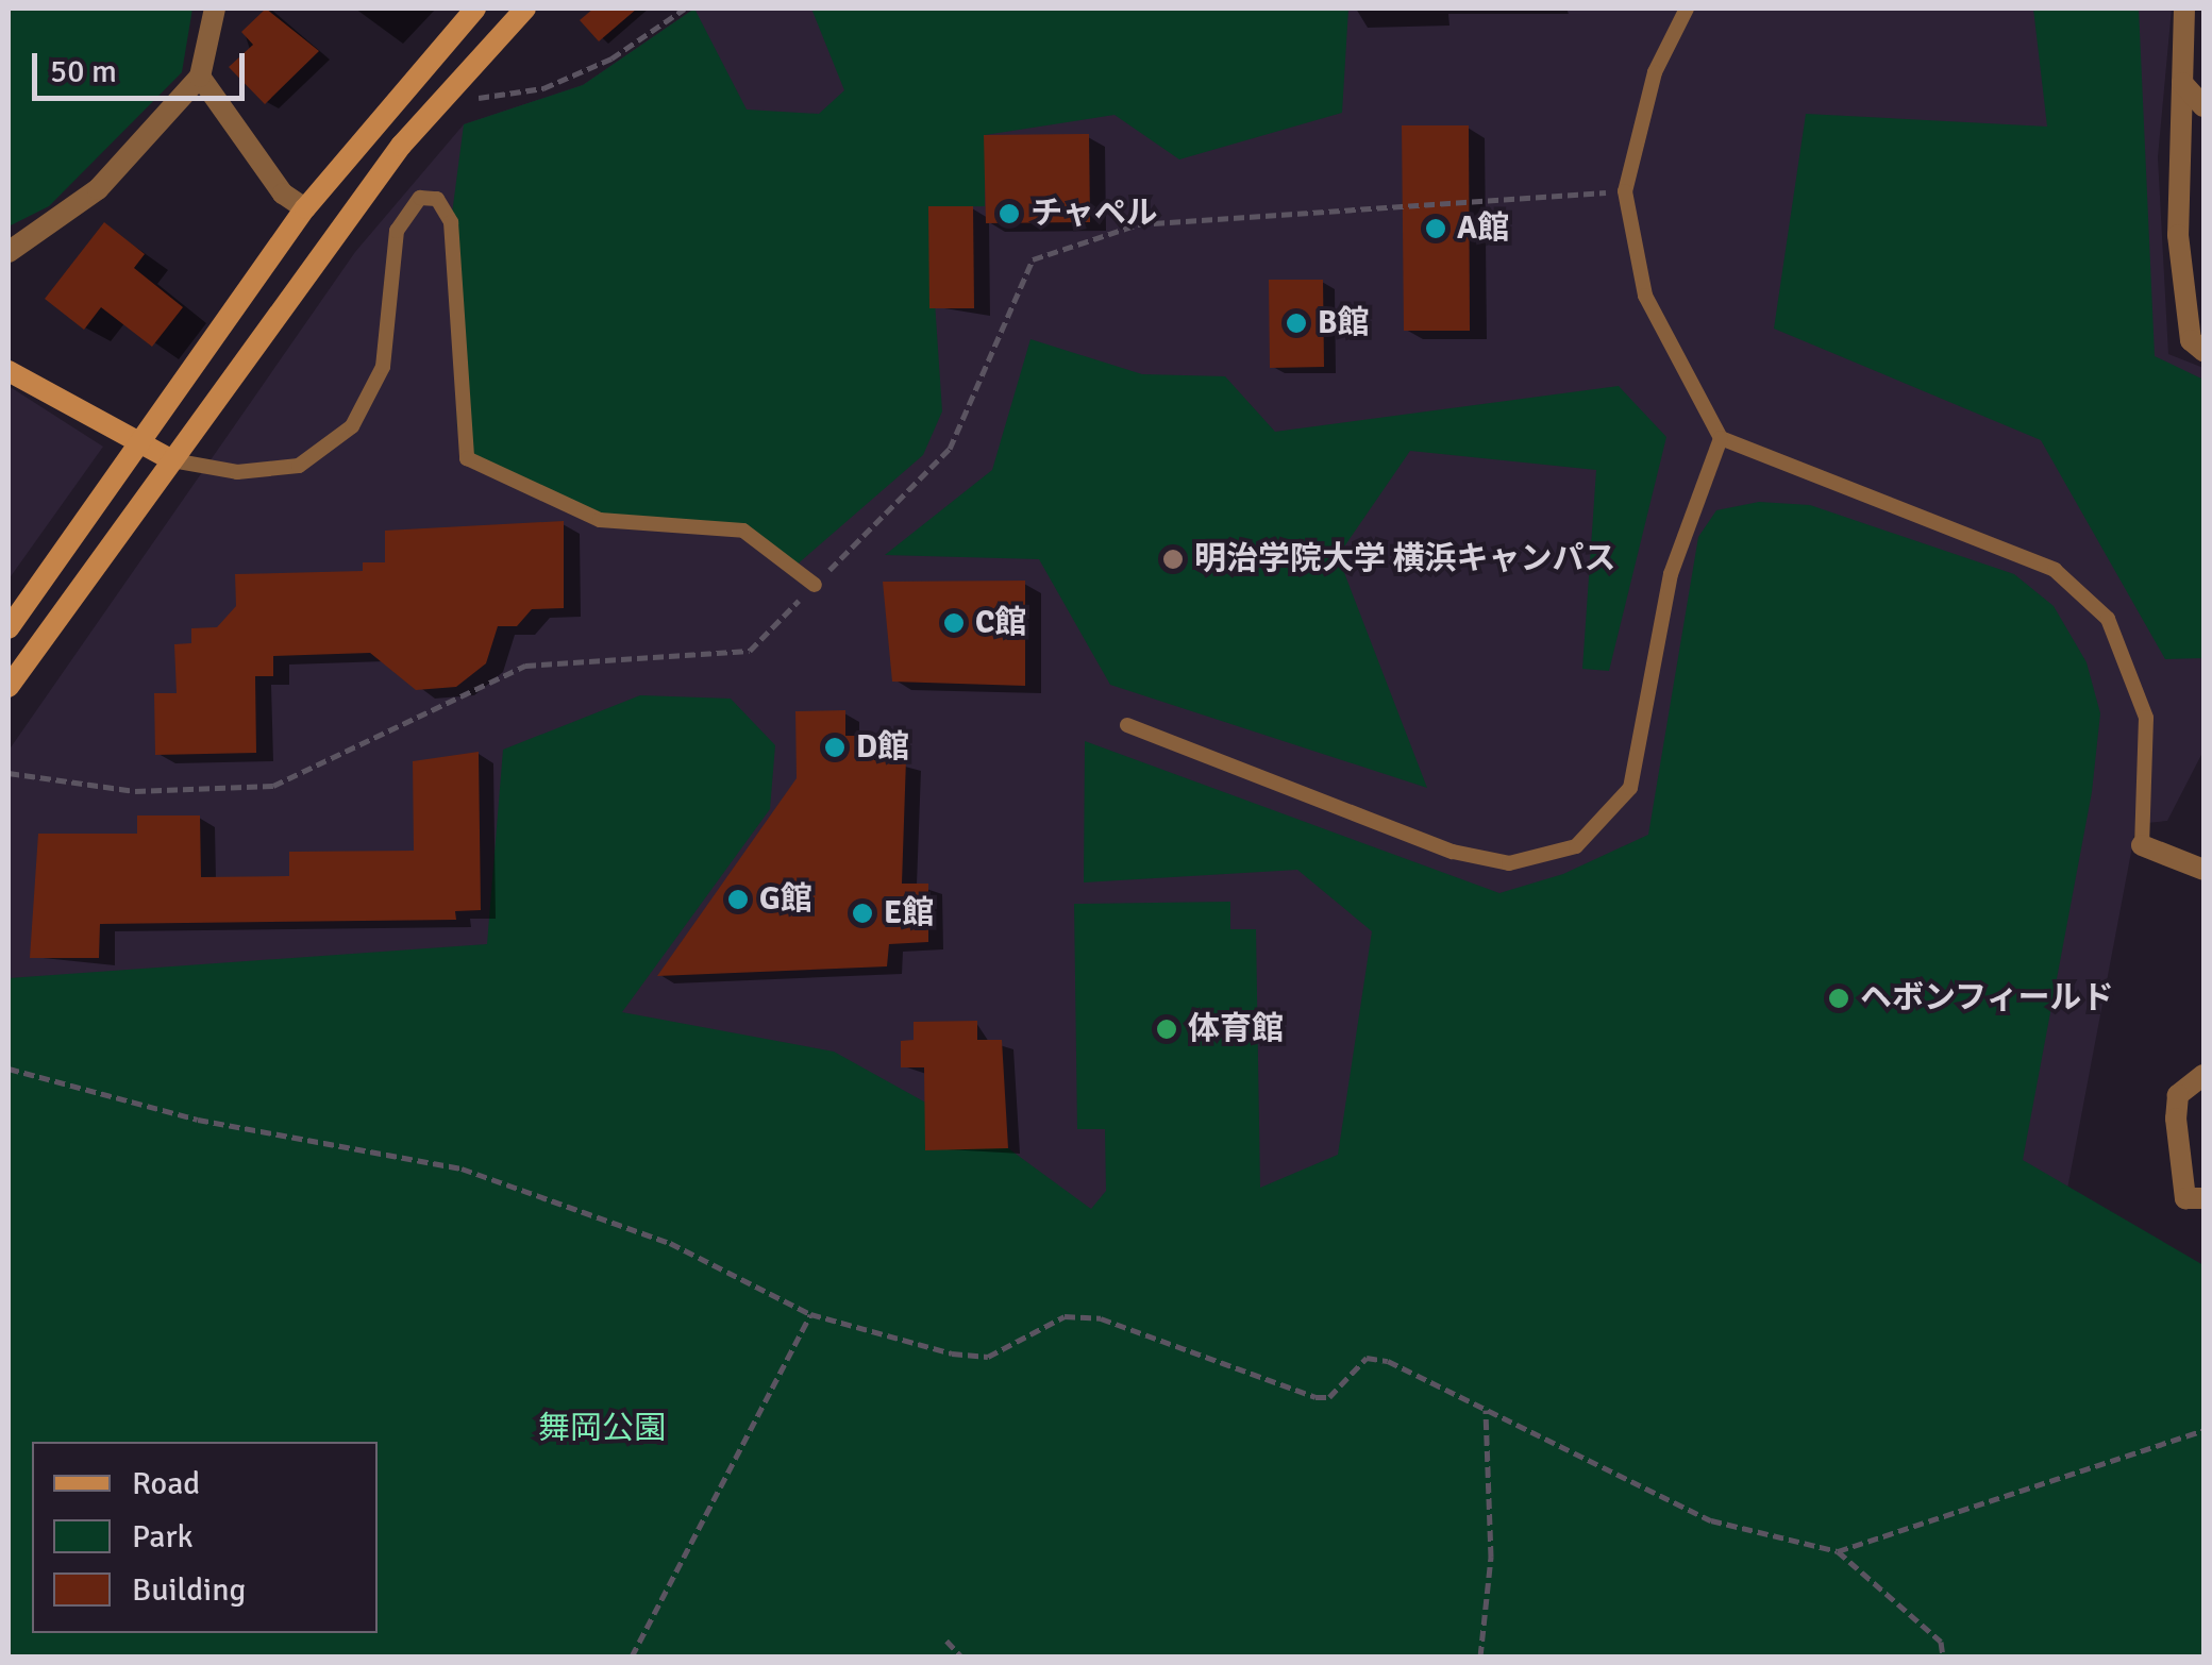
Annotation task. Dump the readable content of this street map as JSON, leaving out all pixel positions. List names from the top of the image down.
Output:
{
  "parks": ["舞岡公園"],
  "places": [
    "チャペル",
    "A館",
    "B館",
    "明治学院大学 横浜キャンパス",
    "C館",
    "D館",
    "G館",
    "E館",
    "ヘボンフィールド",
    "体育館"
  ],
  "legend": ["Road", "Park", "Building"],
  "scale_bar": "50 m"
}
